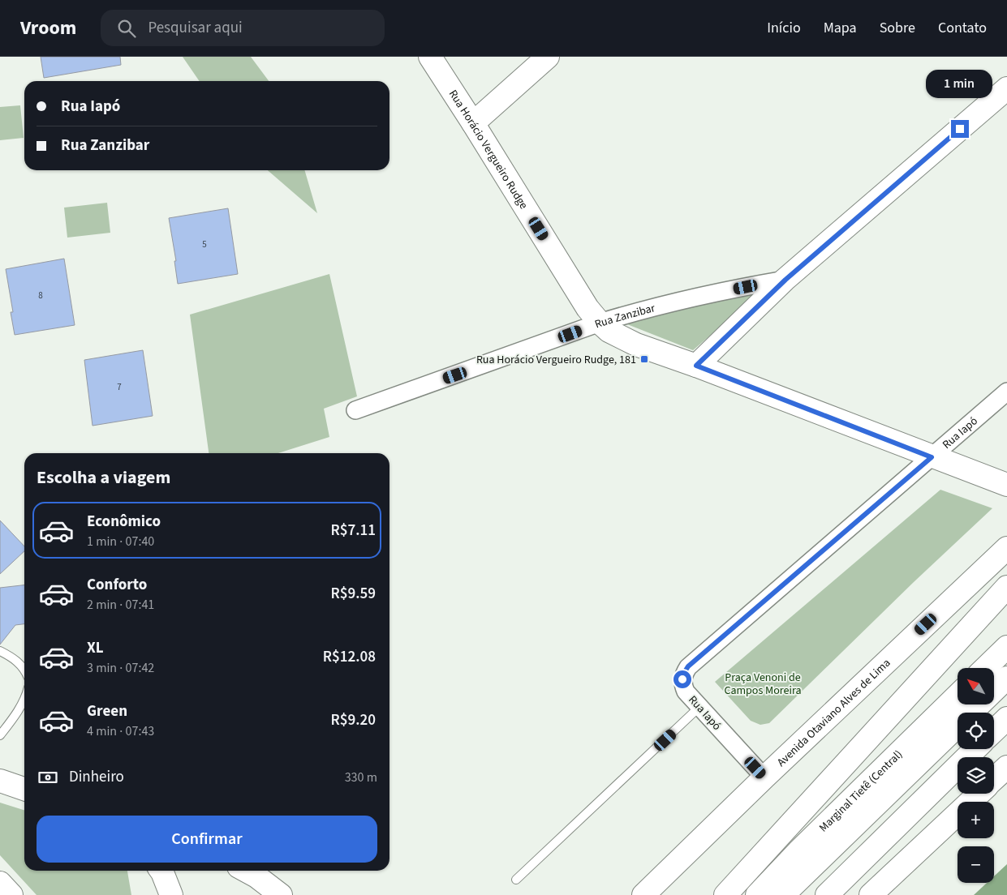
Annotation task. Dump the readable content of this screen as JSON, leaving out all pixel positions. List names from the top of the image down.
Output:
{
  "streets": {
    "main road": [
      "Rua Horácio Vergueiro Rudge",
      "Rua Zanzibar",
      "Avenida Otaviano Alves de Lima",
      "Marginal Tietê (Central)"
    ],
    "street": ["Rua Iapó"]
  },
  "crossings": [
    ["Rua Horácio Vergueiro Rudge", "Rua Zanzibar"],
    ["Rua Horácio Vergueiro Rudge", "Rua Iapó"],
    ["Rua Iapó", "Avenida Otaviano Alves de Lima"]
  ],
  "parks": ["Praça Venoni de Campos Moreira"],
  "places": {
    "transit": ["Rua Horácio Vergueiro Rudge, 181"]
  },
  "house_numbers": ["5", "8", "7"],
  "north": "top left",
  "page": {
    "header": "Vroom",
    "search": "Pesquisar aqui",
    "nav": [
      "Início",
      "Mapa",
      "Sobre",
      "Contato"
    ],
    "bubble": "1 min",
    "banner": ["Rua Iapó", "Rua Zanzibar"],
    "heading": "Escolha a viagem",
    "list": [
      {
        "name": "Econômico",
        "note": "1 min · 07:40",
        "value": "R$7.11"
      },
      {
        "name": "Conforto",
        "note": "2 min · 07:41",
        "value": "R$9.59"
      },
      {
        "name": "XL",
        "note": "3 min · 07:42",
        "value": "R$12.08"
      },
      {
        "name": "Green",
        "note": "4 min · 07:43",
        "value": "R$9.20"
      }
    ],
    "map_buttons": ["+", "−"],
    "pay": ["Dinheiro", "330 m"],
    "buttons": "Confirmar"
  }
}
